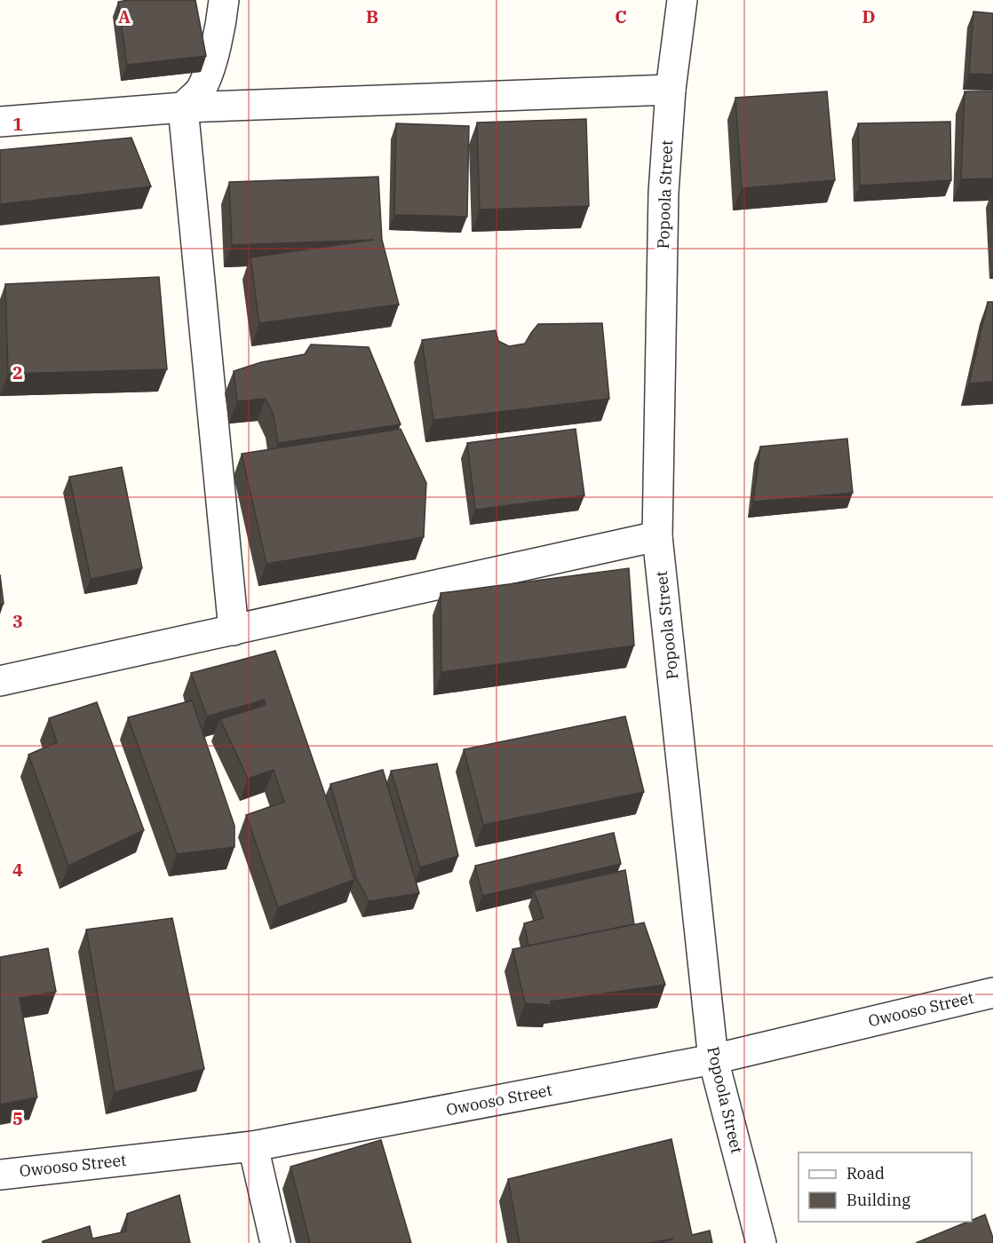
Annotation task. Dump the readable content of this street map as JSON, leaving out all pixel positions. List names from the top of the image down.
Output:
{
  "streets": {
    "street": ["Popoola Street", "Owooso Street"]
  },
  "crossings": [
    ["Popoola Street", "Owooso Street"]
  ],
  "legend": ["Road", "Building"],
  "grid": {
    "columns": [
      "A",
      "B",
      "C",
      "D"
    ],
    "rows": [
      "1",
      "2",
      "3",
      "4",
      "5"
    ]
  }
}
